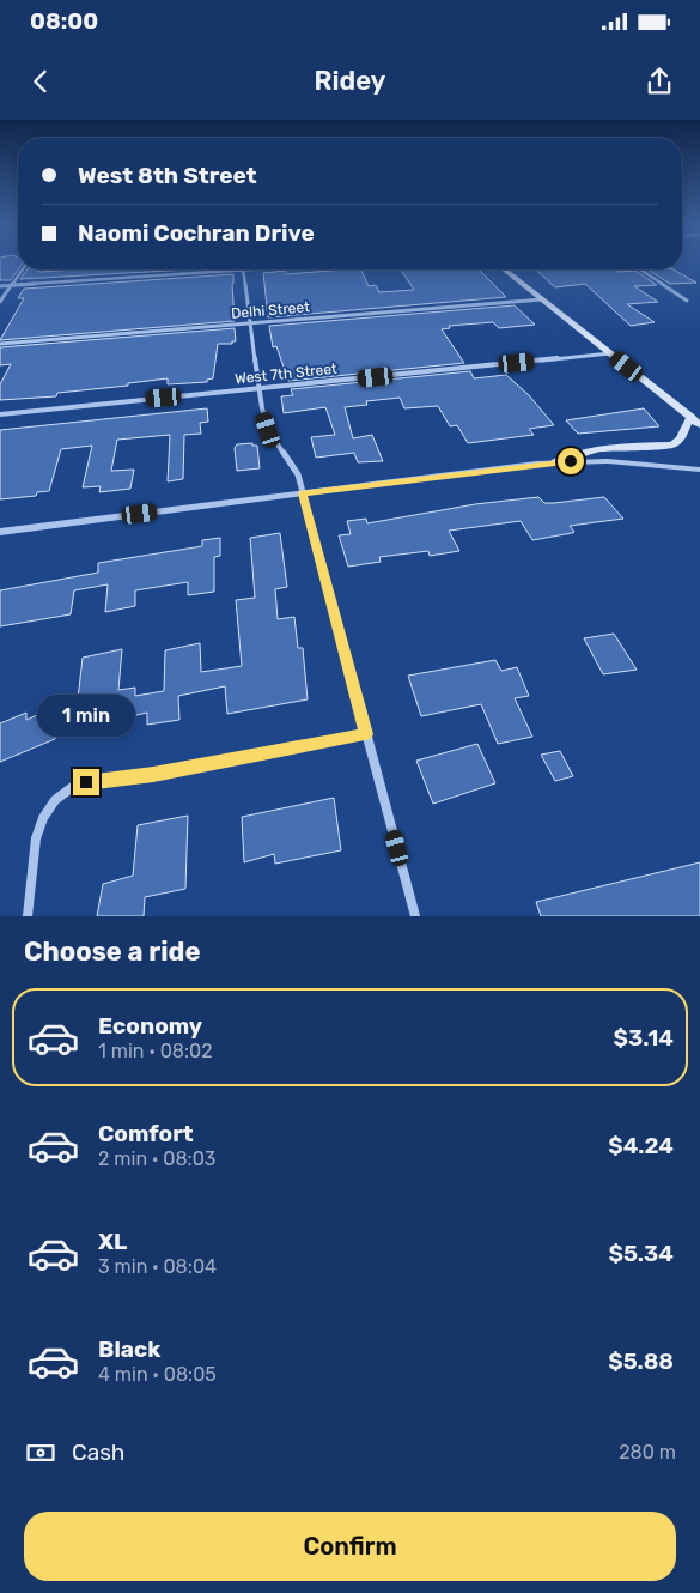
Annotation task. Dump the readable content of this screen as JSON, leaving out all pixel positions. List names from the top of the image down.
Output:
{
  "streets": {
    "street": ["Delhi Street", "West 7th Street"]
  },
  "page": {
    "status": "08:00",
    "header": "Ridey",
    "banner": ["West 8th Street", "Naomi Cochran Drive"],
    "bubble": "1 min",
    "heading": "Choose a ride",
    "list": [
      {
        "name": "Economy",
        "note": "1 min · 08:02",
        "value": "$3.14"
      },
      {
        "name": "Comfort",
        "note": "2 min · 08:03",
        "value": "$4.24"
      },
      {
        "name": "XL",
        "note": "3 min · 08:04",
        "value": "$5.34"
      },
      {
        "name": "Black",
        "note": "4 min · 08:05",
        "value": "$5.88"
      }
    ],
    "pay": ["Cash", "280 m"],
    "buttons": "Confirm"
  }
}
